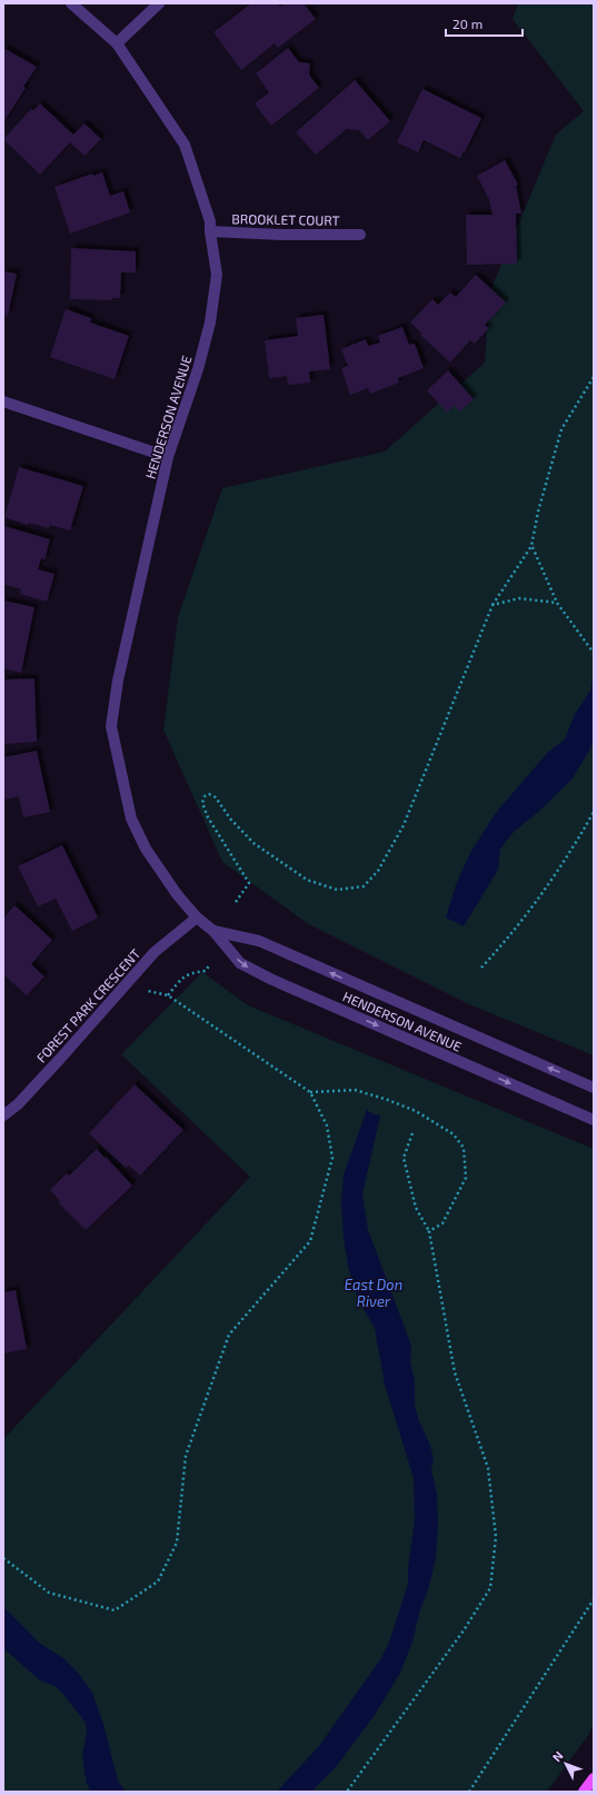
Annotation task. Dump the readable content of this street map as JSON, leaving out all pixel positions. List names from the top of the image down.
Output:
{
  "streets": {
    "street": ["BROOKLET COURT", "HENDERSON AVENUE", "FOREST PARK CRESCENT"]
  },
  "crossings": [
    ["BROOKLET COURT", "HENDERSON AVENUE"],
    ["HENDERSON AVENUE", "FOREST PARK CRESCENT"]
  ],
  "water": ["East Don River"],
  "scale_bar": "20 m",
  "north": "top left"
}
